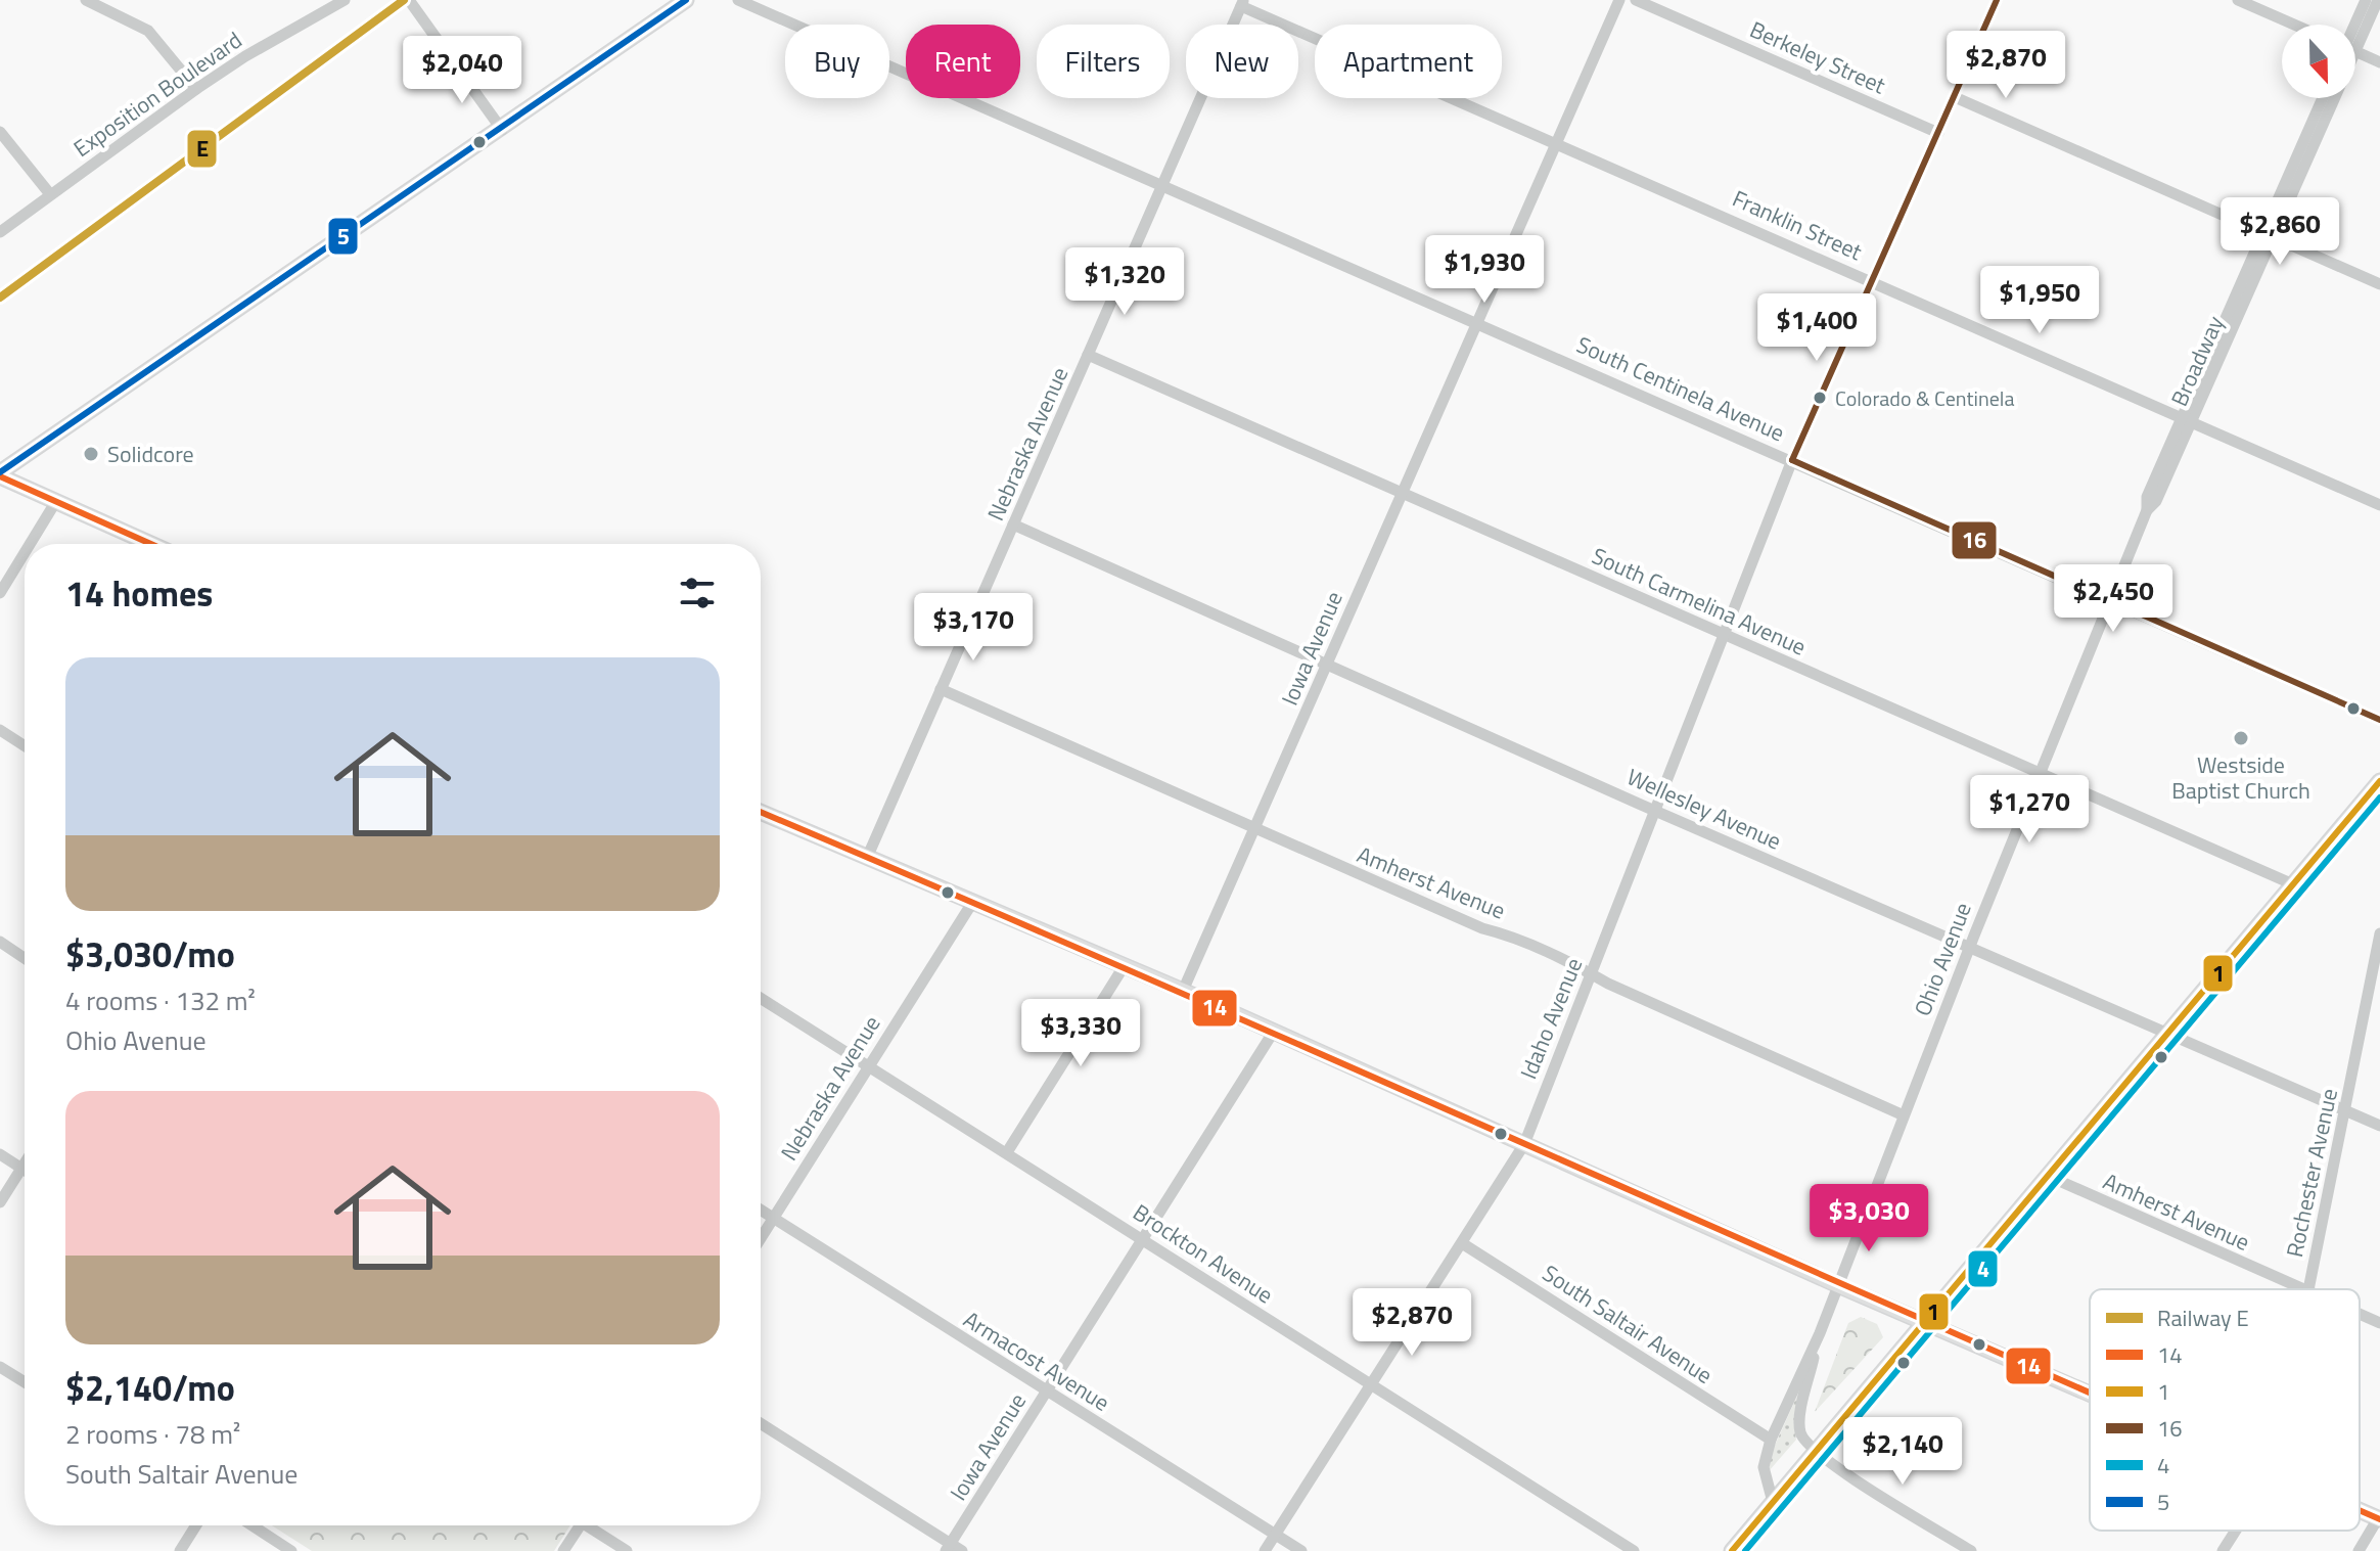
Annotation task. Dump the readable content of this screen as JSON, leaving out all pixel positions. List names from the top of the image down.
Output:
{
  "streets": {
    "street": [
      "Berkeley Street",
      "Exposition Boulevard",
      "Franklin Street",
      "Broadway",
      "South Centinela Avenue",
      "Nebraska Avenue",
      "South Carmelina Avenue",
      "Iowa Avenue",
      "Wellesley Avenue",
      "Amherst Avenue",
      "Ohio Avenue",
      "Idaho Avenue",
      "Rochester Avenue",
      "Brockton Avenue",
      "South Saltair Avenue",
      "Armacost Avenue"
    ]
  },
  "crossings": [
    ["Berkeley Street", "Idaho Avenue"],
    ["Franklin Street", "Broadway"],
    ["Franklin Street", "Nebraska Avenue"],
    ["Franklin Street", "Iowa Avenue"],
    ["Franklin Street", "Idaho Avenue"],
    ["Broadway", "South Centinela Avenue"],
    ["Broadway", "Ohio Avenue"],
    ["South Centinela Avenue", "Nebraska Avenue"],
    ["South Centinela Avenue", "Iowa Avenue"],
    ["South Centinela Avenue", "Ohio Avenue"],
    ["South Centinela Avenue", "Idaho Avenue"],
    ["Nebraska Avenue", "South Carmelina Avenue"],
    ["Nebraska Avenue", "Wellesley Avenue"],
    ["Nebraska Avenue", "Amherst Avenue"],
    ["Nebraska Avenue", "Brockton Avenue"],
    ["Nebraska Avenue", "Armacost Avenue"],
    ["South Carmelina Avenue", "Iowa Avenue"],
    ["South Carmelina Avenue", "Ohio Avenue"],
    ["South Carmelina Avenue", "Idaho Avenue"],
    ["Iowa Avenue", "Wellesley Avenue"],
    ["Iowa Avenue", "Amherst Avenue"],
    ["Iowa Avenue", "Brockton Avenue"],
    ["Iowa Avenue", "Armacost Avenue"],
    ["Wellesley Avenue", "Ohio Avenue"],
    ["Wellesley Avenue", "Idaho Avenue"],
    ["Wellesley Avenue", "Rochester Avenue"],
    ["Amherst Avenue", "Ohio Avenue"],
    ["Amherst Avenue", "Idaho Avenue"],
    ["Ohio Avenue", "South Saltair Avenue"],
    ["Idaho Avenue", "Brockton Avenue"],
    ["Idaho Avenue", "South Saltair Avenue"],
    ["Idaho Avenue", "Armacost Avenue"]
  ],
  "places": ["Colorado & Centinela", "Solidcore", "Westside Baptist Church"],
  "lines": [
    "rail line E",
    "transit line 16",
    "transit line 5",
    "transit line 14",
    "transit line 1",
    "transit line 4"
  ],
  "legend": [
    "Railway E",
    "14",
    "1",
    "16",
    "4",
    "5"
  ],
  "north": "bottom",
  "page": {
    "chip": [
      "Buy",
      "Rent",
      "Filters",
      "New",
      "Apartment"
    ],
    "price": [
      "$2,870",
      "$2,040",
      "$2,860",
      "$1,930",
      "$1,320",
      "$1,950",
      "$1,400",
      "$2,450",
      "$3,170",
      "$1,270",
      "$3,330",
      "$3,030",
      "$2,870",
      "$2,140"
    ],
    "heading": "14 homes",
    "list": [
      {
        "name": "$3,030/mo",
        "note": "4 rooms · 132 m² · Ohio Avenue"
      },
      {
        "name": "$2,140/mo",
        "note": "2 rooms · 78 m² · South Saltair Avenue"
      }
    ]
  }
}
